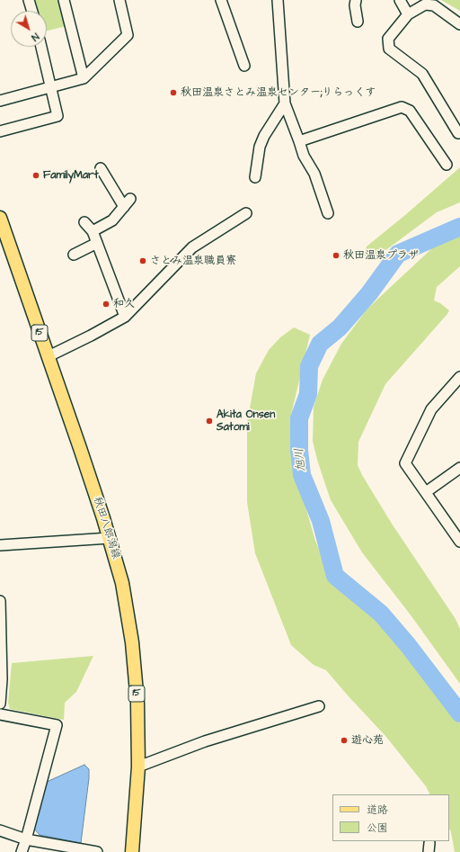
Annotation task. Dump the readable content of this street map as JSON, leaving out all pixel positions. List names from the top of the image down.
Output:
{
  "streets": {
    "main road": ["15", "秋田八郎潟線"]
  },
  "water": ["旭川"],
  "places": [
    "秋田温泉さとみ温泉センター;りらっくす",
    "FamilyMart",
    "秋田温泉プラザ",
    "さとみ温泉職員寮",
    "和久",
    "Akita Onsen Satomi",
    "遊心苑"
  ],
  "legend": ["道路", "公園"],
  "north": "bottom right"
}
